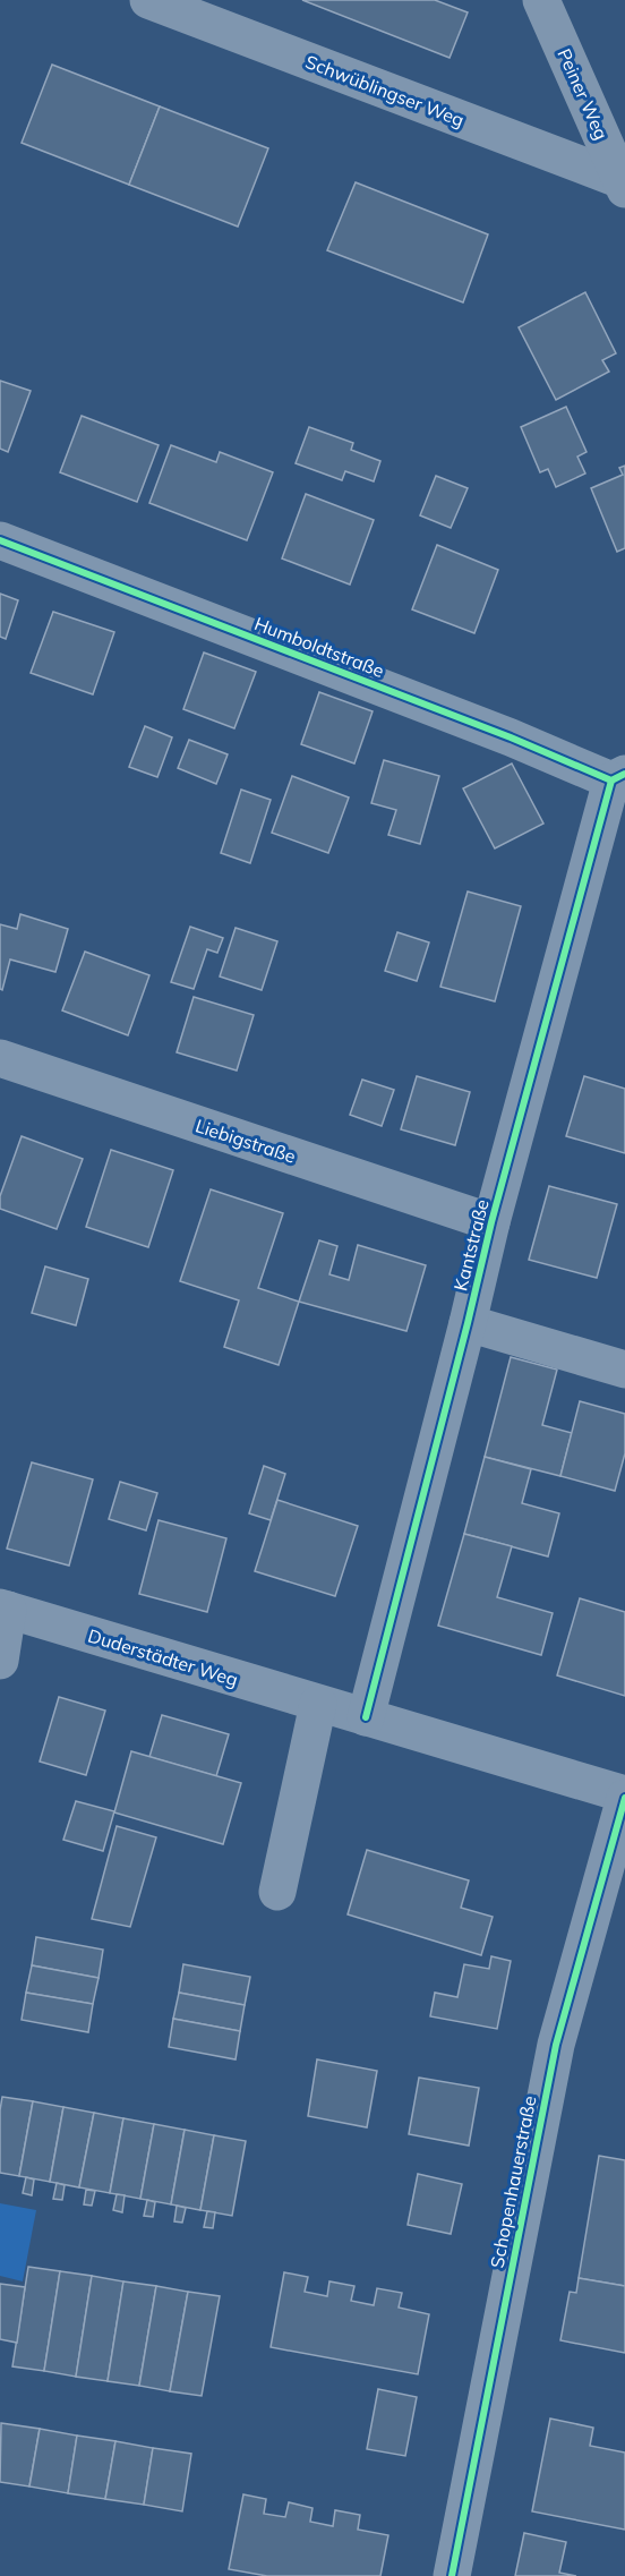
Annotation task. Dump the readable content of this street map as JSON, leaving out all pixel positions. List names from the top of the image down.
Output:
{
  "streets": {
    "street": [
      "Schwüblingser Weg",
      "Peiner Weg",
      "Humboldtstraße",
      "Liebigstraße",
      "Kantstraße",
      "Duderstädter Weg",
      "Schopenhauerstraße"
    ]
  },
  "crossings": [
    ["Schwüblingser Weg", "Peiner Weg"],
    ["Humboldtstraße", "Kantstraße"],
    ["Liebigstraße", "Kantstraße"],
    ["Kantstraße", "Duderstädter Weg"],
    ["Duderstädter Weg", "Schopenhauerstraße"]
  ]
}
